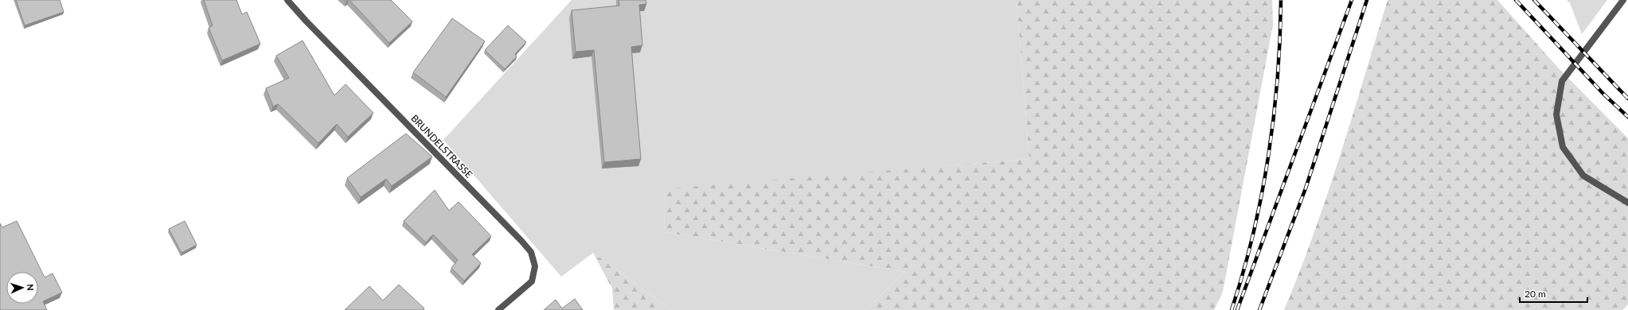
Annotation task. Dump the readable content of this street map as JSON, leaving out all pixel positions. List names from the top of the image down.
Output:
{
  "streets": {
    "street": ["BRUNDELSTRASSE"]
  },
  "scale_bar": "20 m",
  "north": "right"
}
